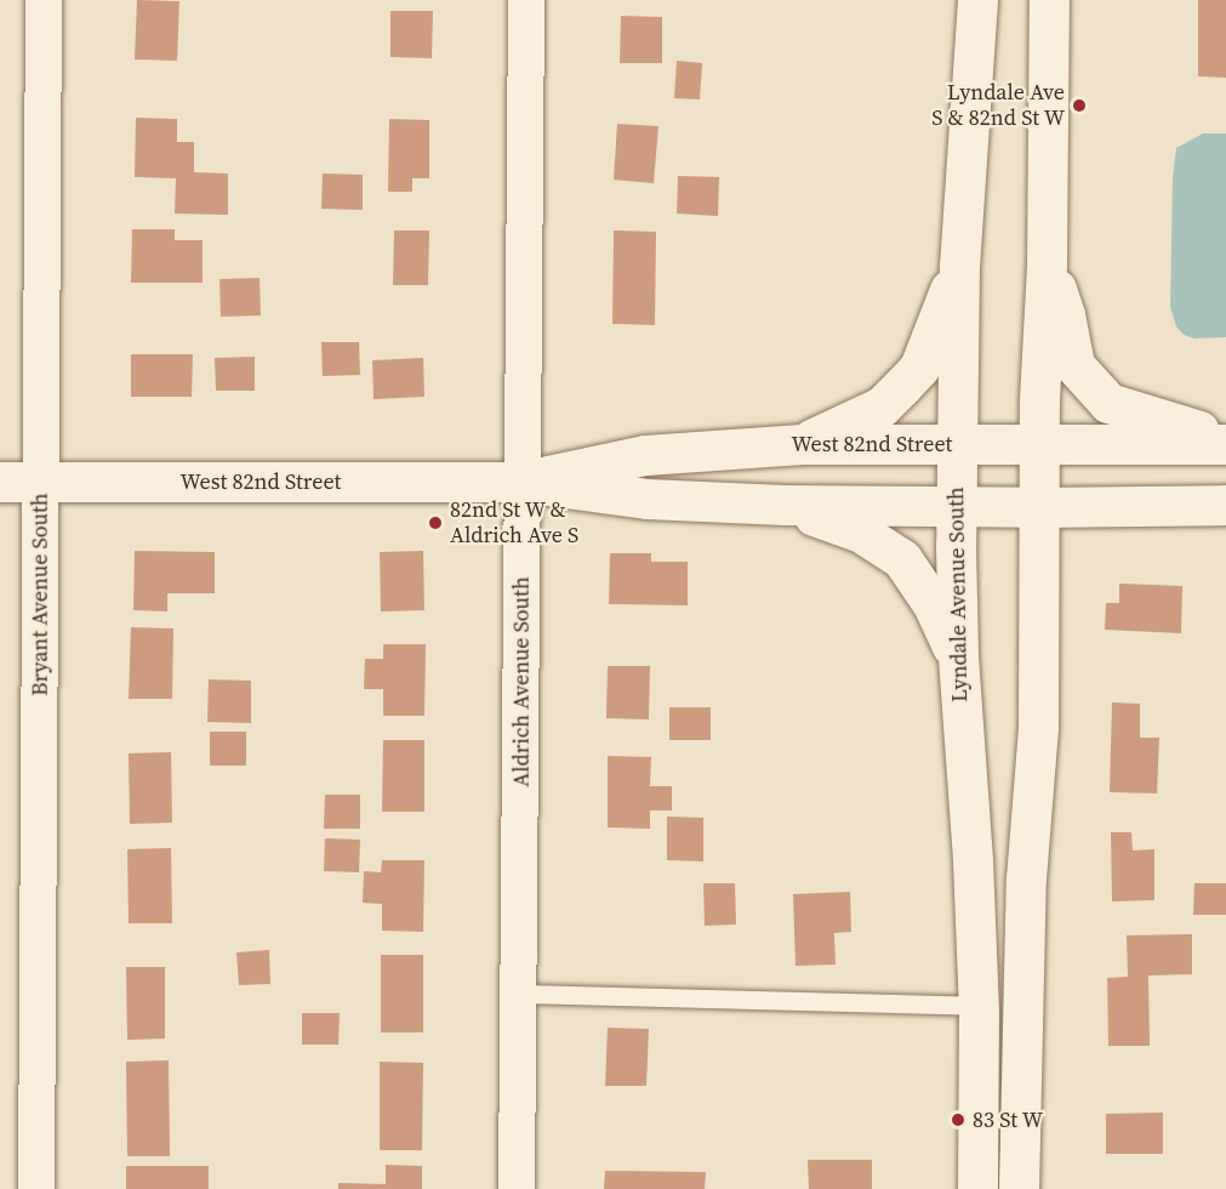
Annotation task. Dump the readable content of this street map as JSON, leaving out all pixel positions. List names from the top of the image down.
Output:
{
  "streets": {
    "street": [
      "West 82nd Street",
      "Bryant Avenue South",
      "Lyndale Avenue South",
      "Aldrich Avenue South"
    ]
  },
  "crossings": [
    ["West 82nd Street", "Bryant Avenue South"],
    ["West 82nd Street", "Lyndale Avenue South"],
    ["West 82nd Street", "Aldrich Avenue South"]
  ],
  "places": ["Lyndale Ave S & 82nd St W", "82nd St W & Aldrich Ave S", "83 St W"]
}
